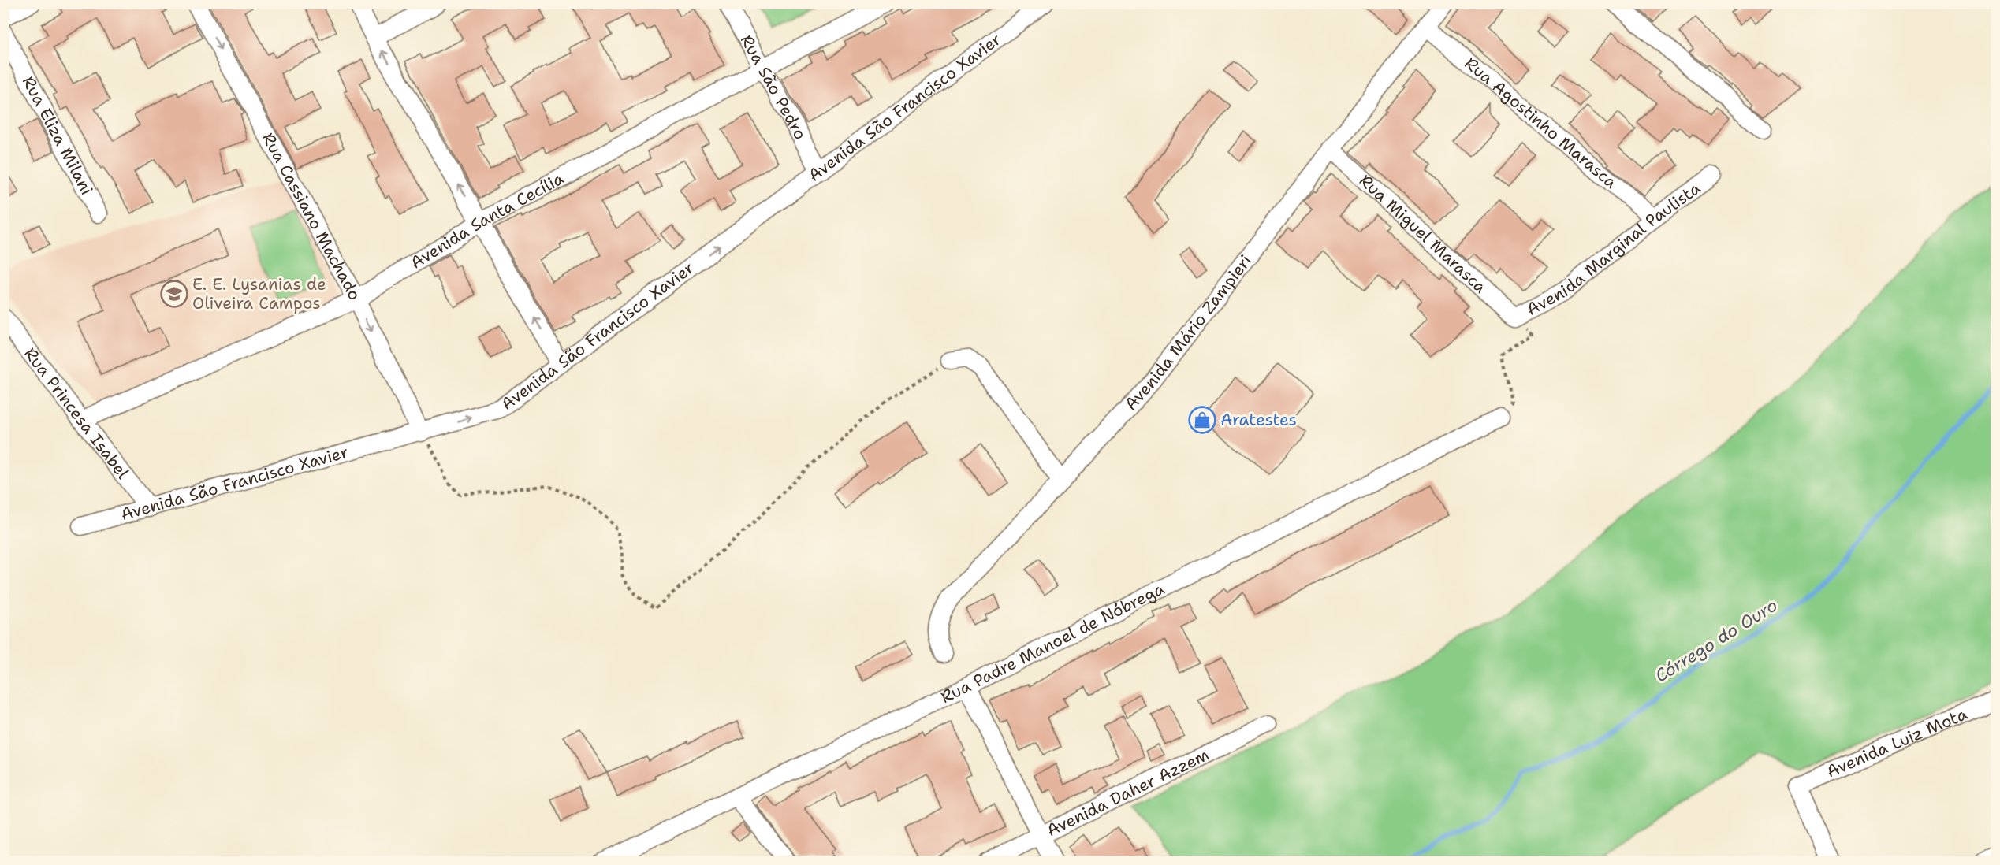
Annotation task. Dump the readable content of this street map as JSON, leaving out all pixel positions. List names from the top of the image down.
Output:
{
  "streets": {
    "street": [
      "Rua São Pedro",
      "Avenida São Francisco Xavier",
      "Rua Agostinho Marasca",
      "Rua Eliza Milani",
      "Rua Cassiano Machado",
      "Avenida Santa Cecília",
      "Rua Miguel Marasca",
      "Avenida Marginal Paulista",
      "Avenida Mário Zampieri",
      "Rua Princesa Isabel",
      "Rua Padre Manoel de Nóbrega",
      "Avenida Luiz Mota",
      "Avenida Daher Azzem"
    ]
  },
  "crossings": [
    ["Rua São Pedro", "Avenida São Francisco Xavier"],
    ["Rua São Pedro", "Avenida Santa Cecília"],
    ["Avenida São Francisco Xavier", "Rua Cassiano Machado"],
    ["Avenida São Francisco Xavier", "Rua Princesa Isabel"],
    ["Rua Agostinho Marasca", "Avenida Marginal Paulista"],
    ["Rua Agostinho Marasca", "Avenida Mário Zampieri"],
    ["Rua Cassiano Machado", "Avenida Santa Cecília"],
    ["Avenida Santa Cecília", "Rua Princesa Isabel"],
    ["Rua Miguel Marasca", "Avenida Marginal Paulista"],
    ["Rua Miguel Marasca", "Avenida Mário Zampieri"]
  ],
  "one_way": ["Avenida São Francisco Xavier"],
  "water": ["Córrego do Ouro"],
  "places": {
    "school or university": ["E. E. Lysanias de Oliveira Campos"],
    "shop": ["Aratestes"]
  }
}
